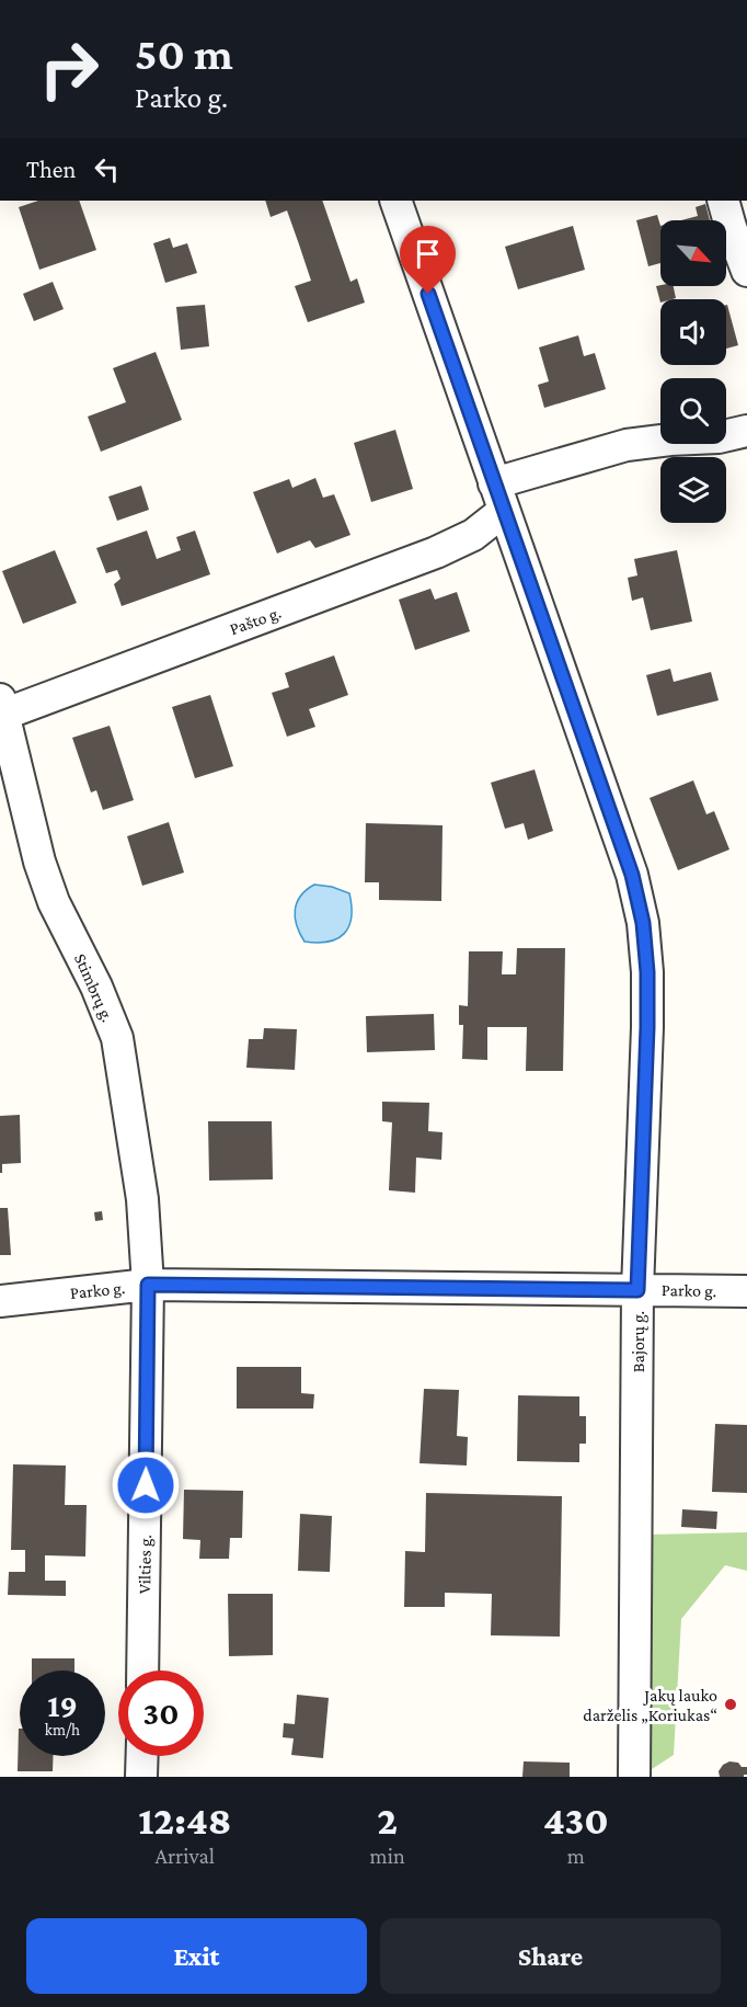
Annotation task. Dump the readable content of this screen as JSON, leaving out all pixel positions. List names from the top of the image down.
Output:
{
  "streets": {
    "street": [
      "Pašto g.",
      "Stimbrų g.",
      "Parko g.",
      "Bajorų g.",
      "Vilties g."
    ]
  },
  "crossings": [
    ["Pašto g.", "Stimbrų g."],
    ["Pašto g.", "Bajorų g."],
    ["Stimbrų g.", "Parko g."],
    ["Stimbrų g.", "Vilties g."],
    ["Parko g.", "Bajorų g."],
    ["Parko g.", "Vilties g."]
  ],
  "places": ["Jakų lauko darželis „Koriukas“"],
  "north": "bottom right",
  "page": {
    "turn": ["50 m", "Parko g."],
    "then": "Then",
    "speed": "19 km/h",
    "limit": "30",
    "eta": [
      "12:48",
      "Arrival",
      "2",
      "min",
      "430",
      "m"
    ],
    "buttons": ["Exit", "Share"]
  }
}
